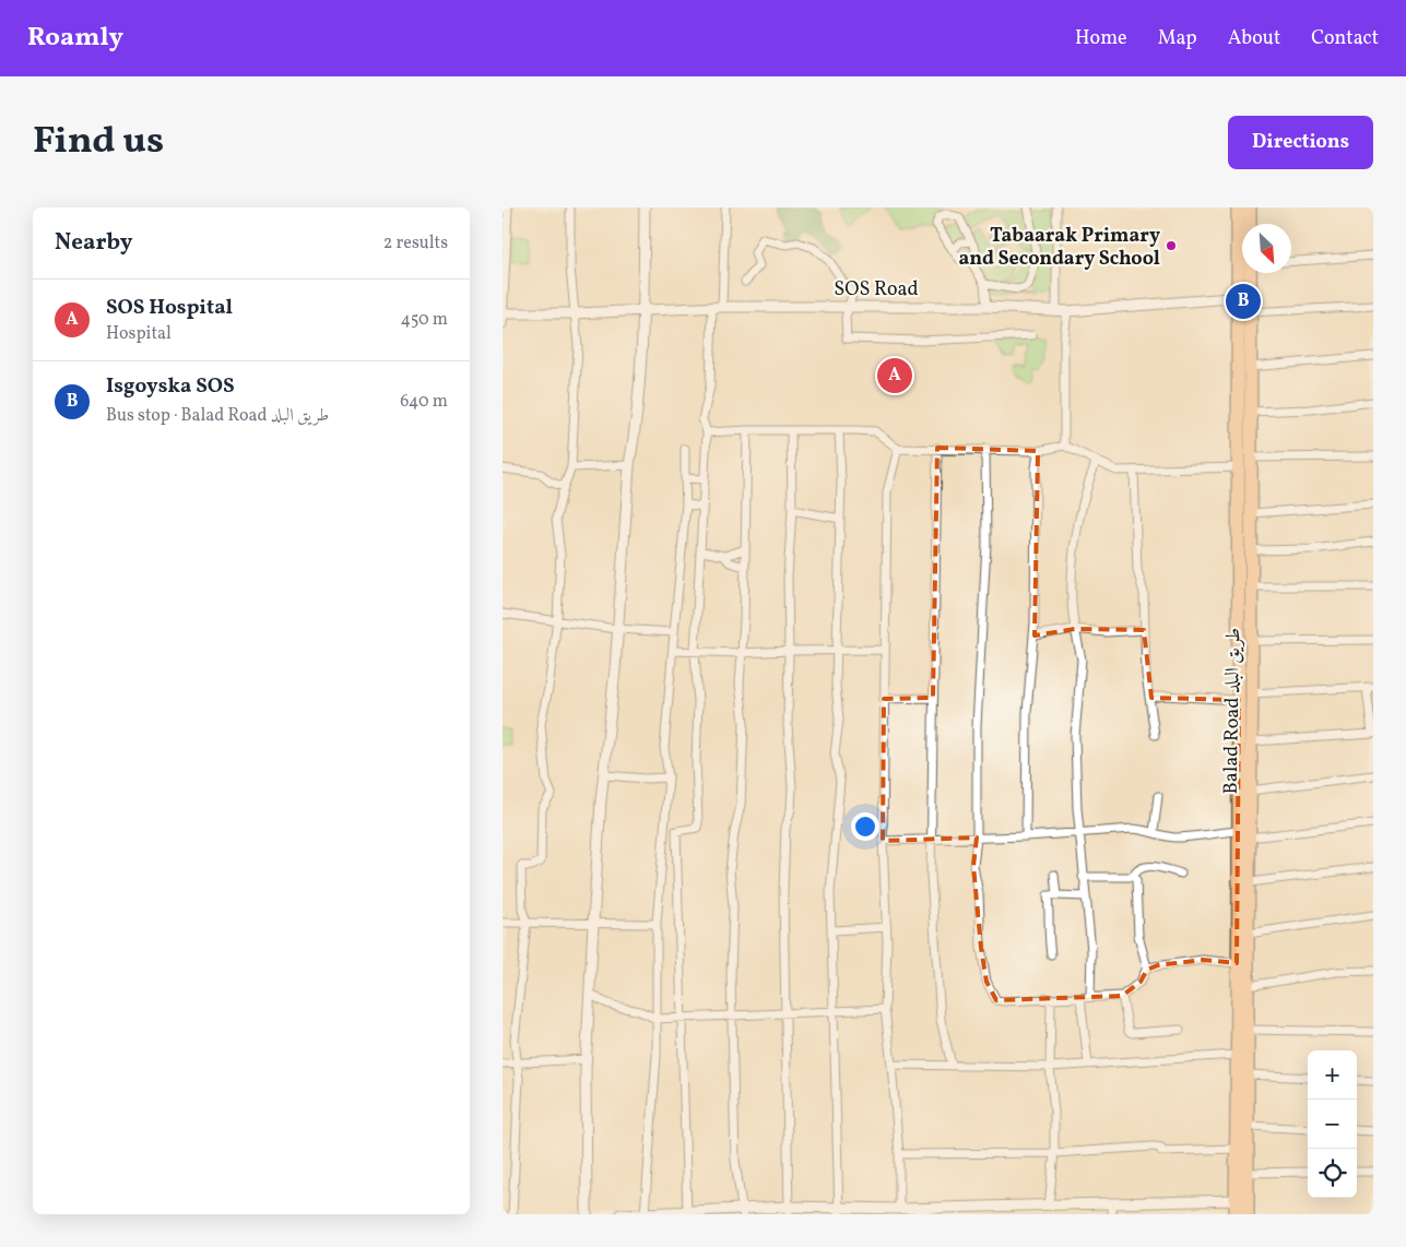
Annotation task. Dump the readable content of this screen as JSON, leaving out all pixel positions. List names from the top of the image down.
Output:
{
  "streets": {
    "highway": ["Balad Road طريق البلد"],
    "street": ["SOS Road"]
  },
  "crossings": [
    ["SOS Road", "Balad Road طريق البلد"]
  ],
  "places": ["Tabaarak Primary and Secondary School"],
  "north": "bottom right",
  "page": {
    "header": "Roamly",
    "nav": [
      "Home",
      "Map",
      "About",
      "Contact"
    ],
    "title": "Find us",
    "buttons": "Directions",
    "heading": ["Nearby", "2 results"],
    "list": [
      {
        "mark": "A",
        "name": "SOS Hospital",
        "note": "Hospital",
        "value": "450 m"
      },
      {
        "mark": "B",
        "name": "Isgoyska SOS",
        "note": "Bus stop · Balad Road طريق البلد",
        "value": "640 m"
      }
    ],
    "pins": ["B", "A"],
    "map_buttons": ["+", "−"]
  }
}
